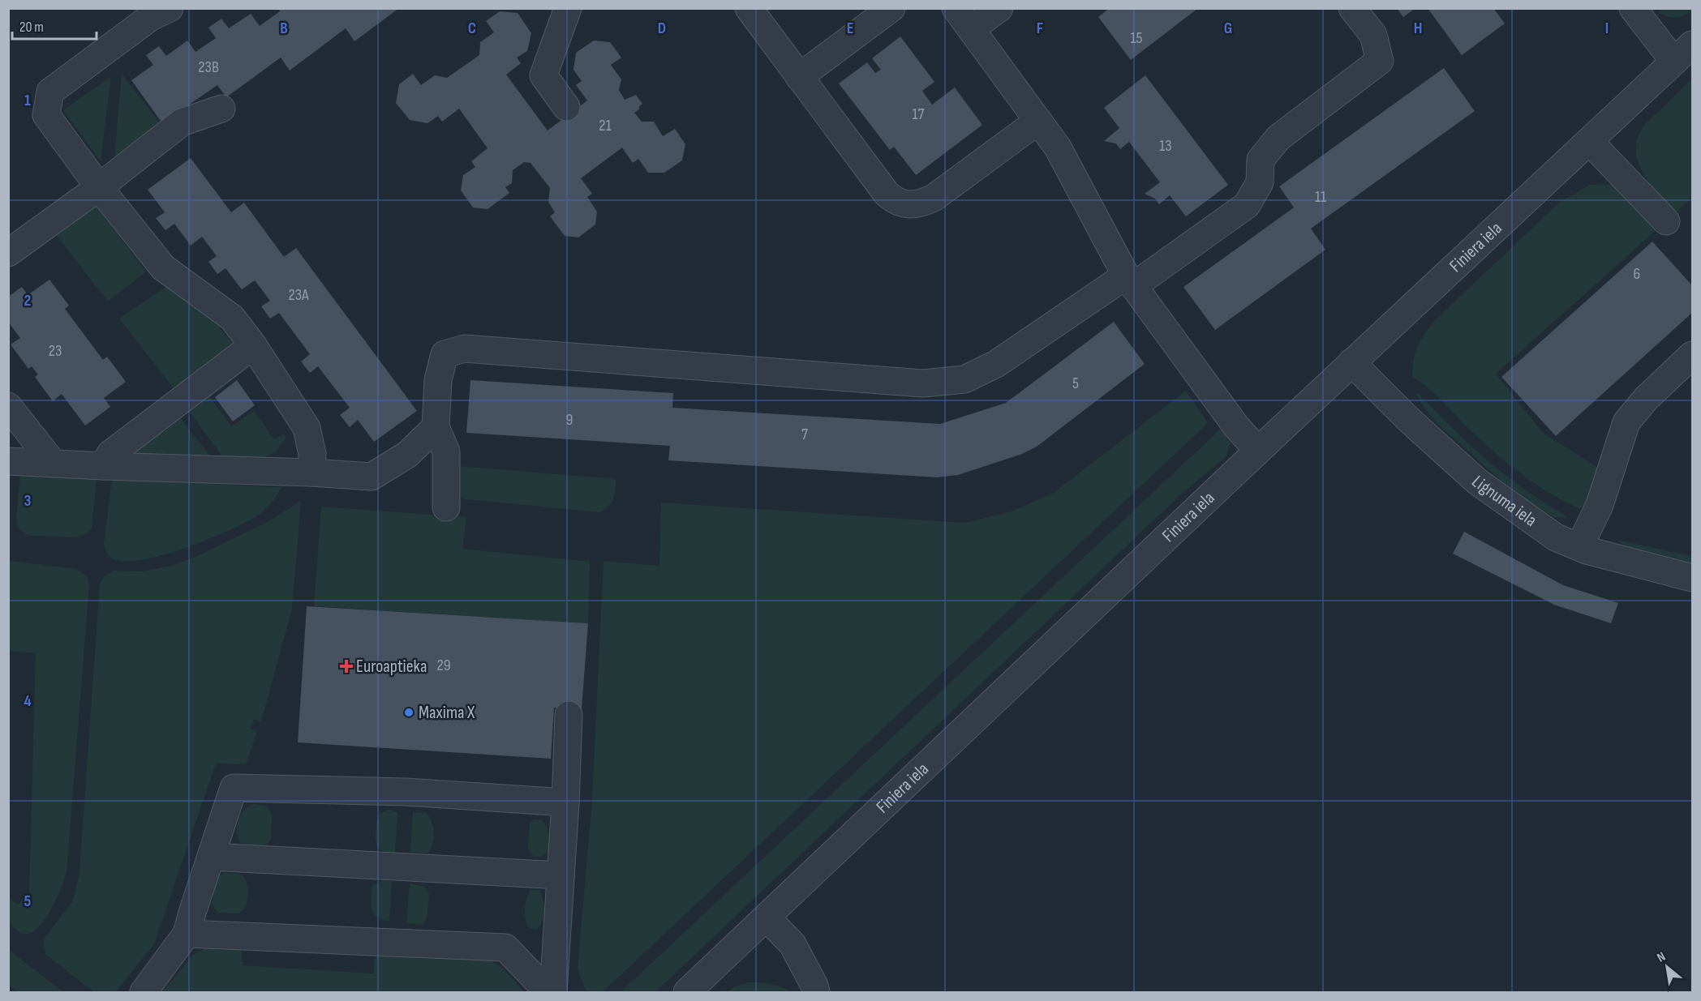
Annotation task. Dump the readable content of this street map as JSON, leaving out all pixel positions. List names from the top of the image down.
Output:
{
  "streets": {
    "street": ["Finiera iela", "Lignuma iela"]
  },
  "crossings": [
    ["Finiera iela", "Lignuma iela"]
  ],
  "places": {
    "health": ["Euroaptieka"],
    "other": ["Maxima X"]
  },
  "house_numbers": [
    "15",
    "23B",
    "17",
    "21",
    "13",
    "11",
    "6",
    "23A",
    "23",
    "5",
    "9",
    "7",
    "29"
  ],
  "scale_bar": "20 m",
  "north": "top left",
  "grid": {
    "columns": [
      "B",
      "C",
      "D",
      "E",
      "F",
      "G",
      "H",
      "I"
    ],
    "rows": [
      "1",
      "2",
      "3",
      "4",
      "5"
    ]
  }
}
